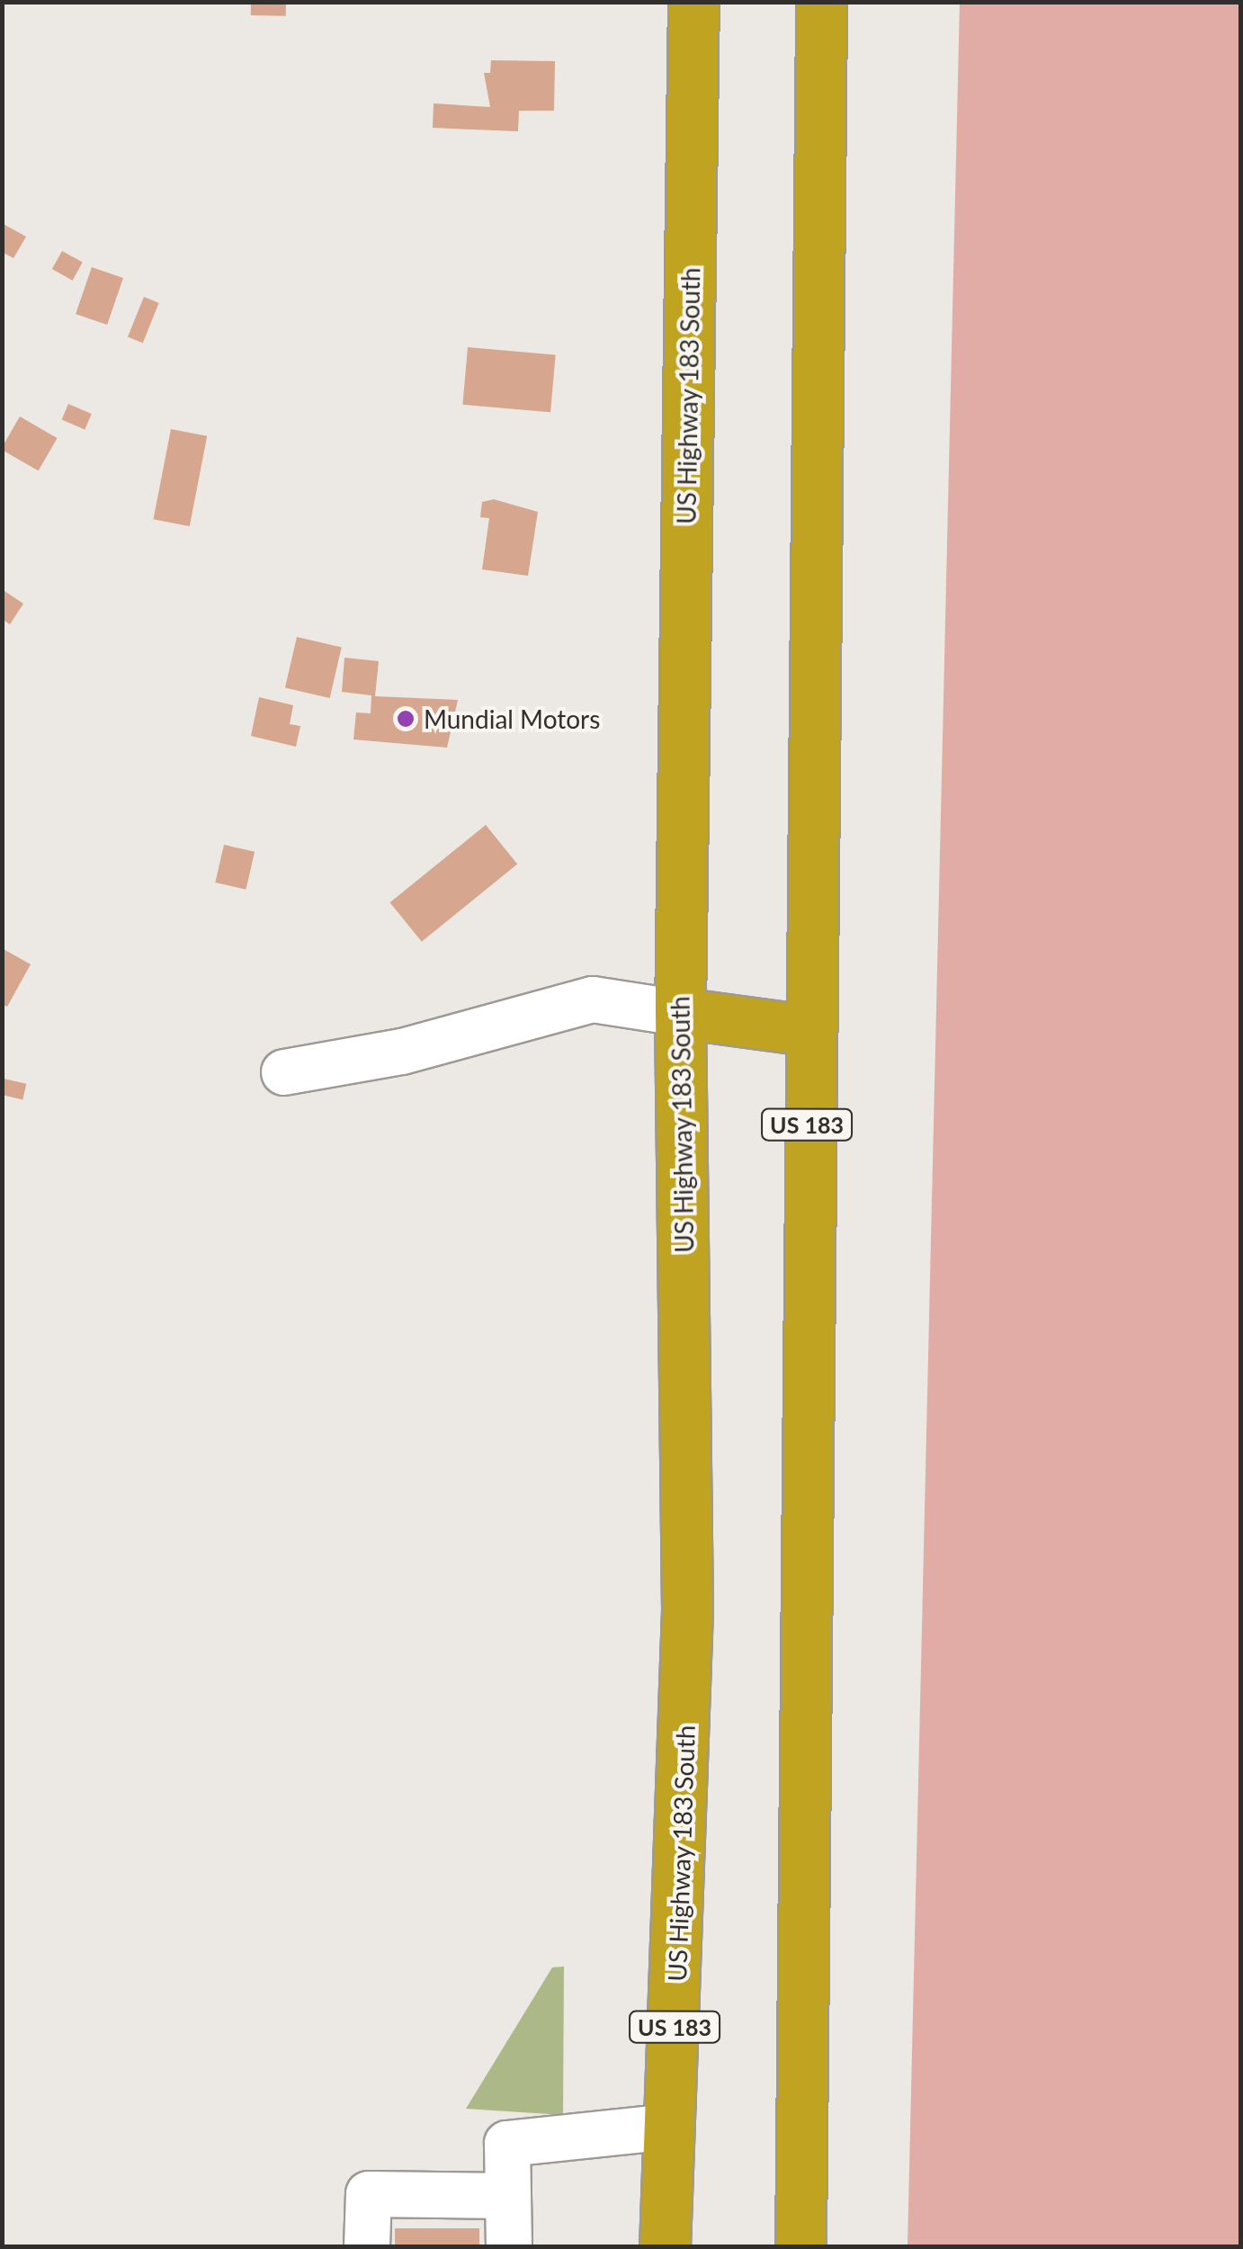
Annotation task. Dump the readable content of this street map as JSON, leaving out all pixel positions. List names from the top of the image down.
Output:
{
  "streets": {
    "highway": ["US Highway 183 South", "US 183"]
  },
  "places": ["Mundial Motors"]
}
